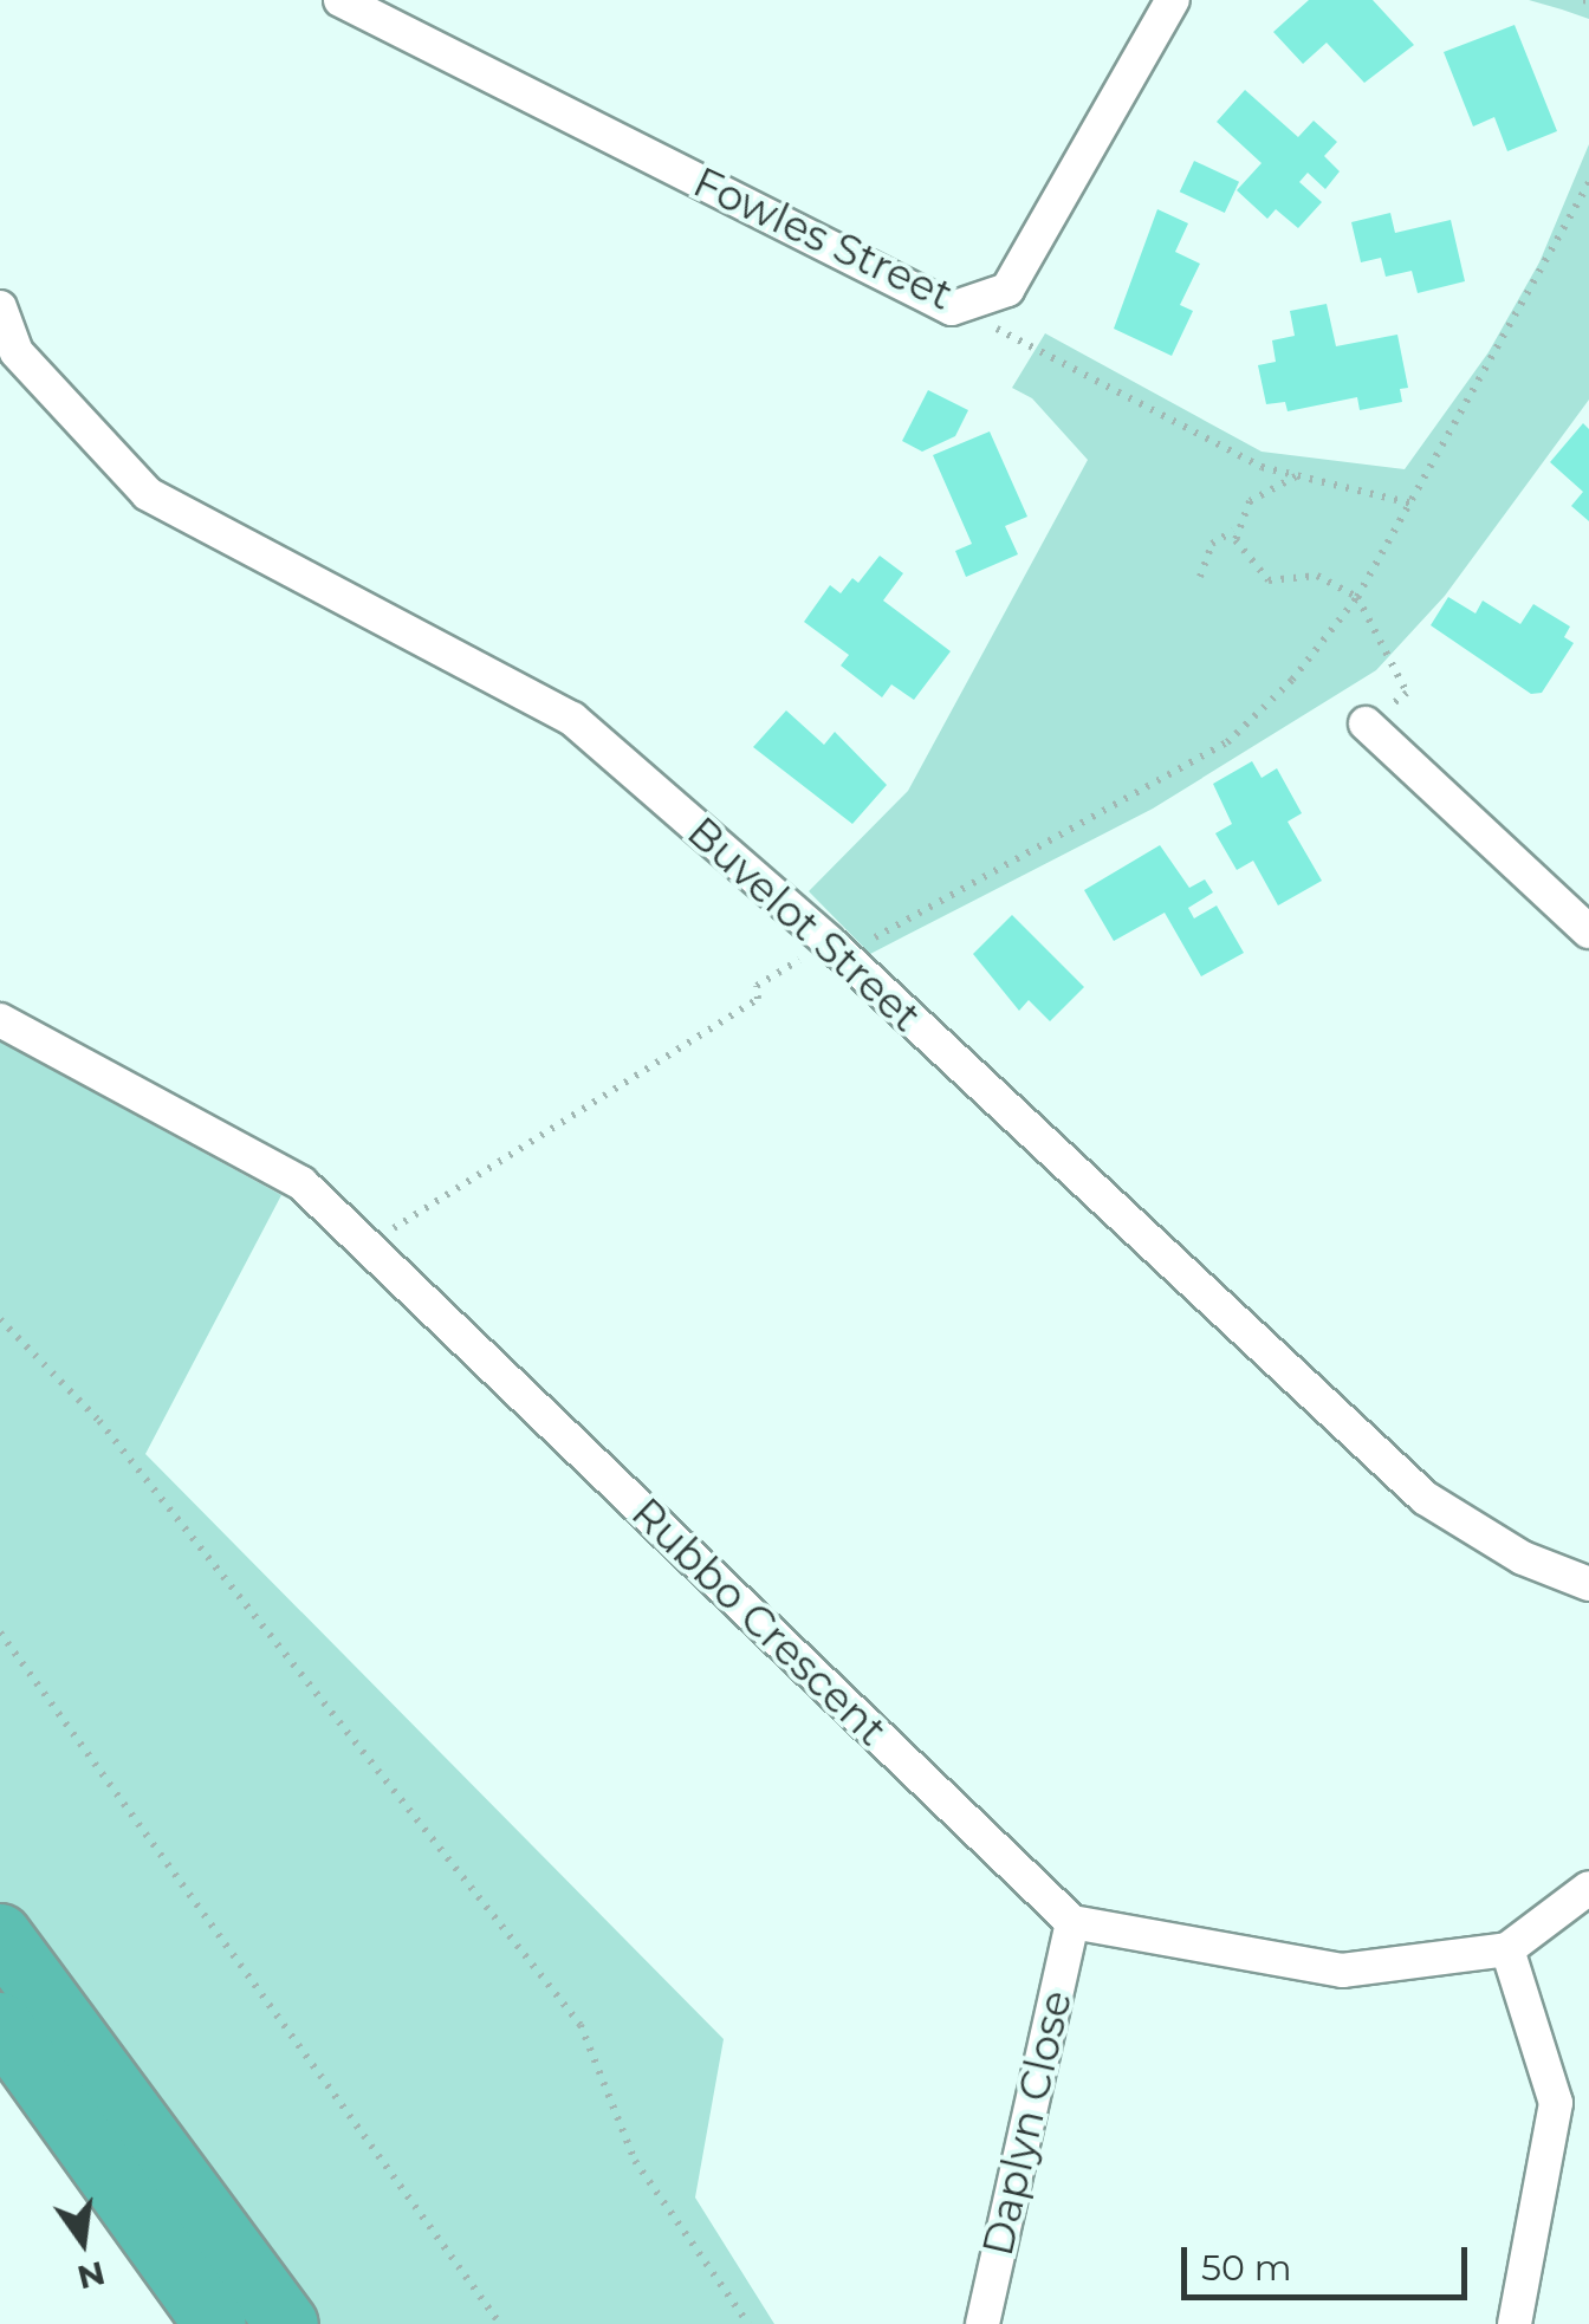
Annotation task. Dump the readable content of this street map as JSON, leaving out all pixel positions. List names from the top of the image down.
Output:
{
  "streets": {
    "street": [
      "Fowles Street",
      "Buvelot Street",
      "Rubbo Crescent",
      "Daplyn Close"
    ]
  },
  "crossings": [
    ["Rubbo Crescent", "Daplyn Close"]
  ],
  "scale_bar": "50 m",
  "north": "bottom"
}
